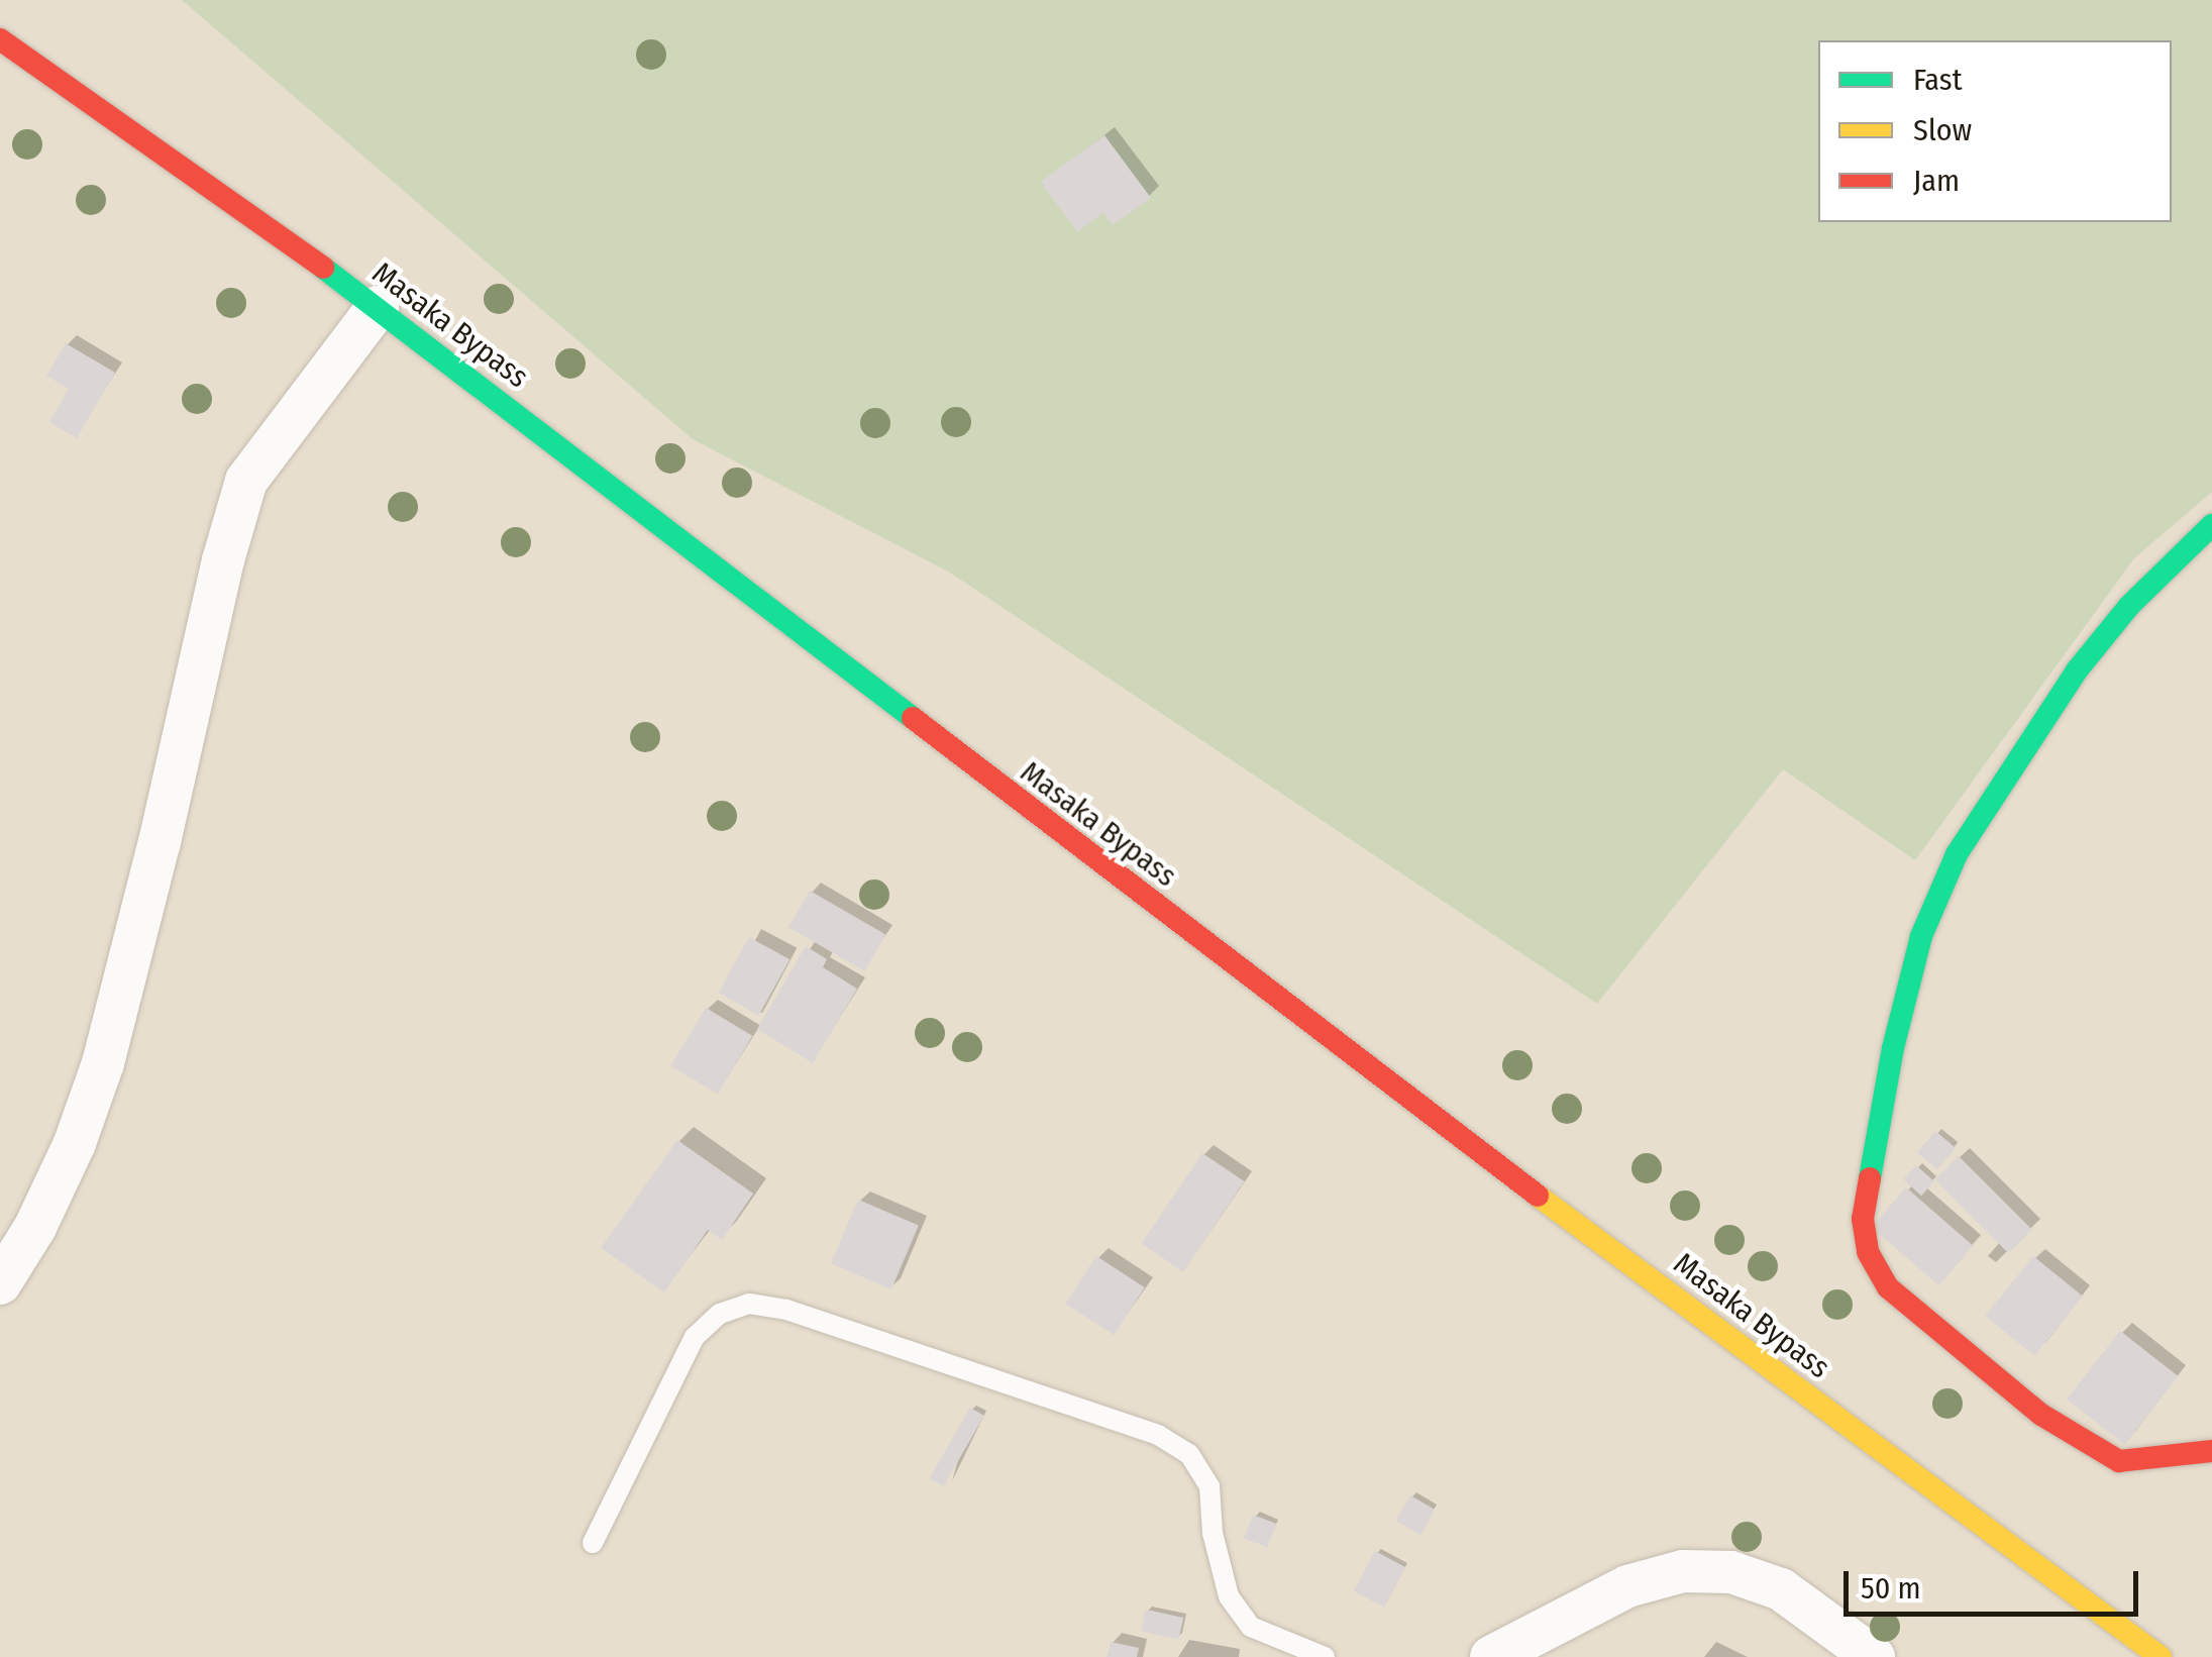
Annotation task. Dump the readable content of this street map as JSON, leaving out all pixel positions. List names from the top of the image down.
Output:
{
  "streets": {
    "main road": ["Masaka Bypass"]
  },
  "legend": ["Fast", "Slow", "Jam"],
  "scale_bar": "50 m"
}
